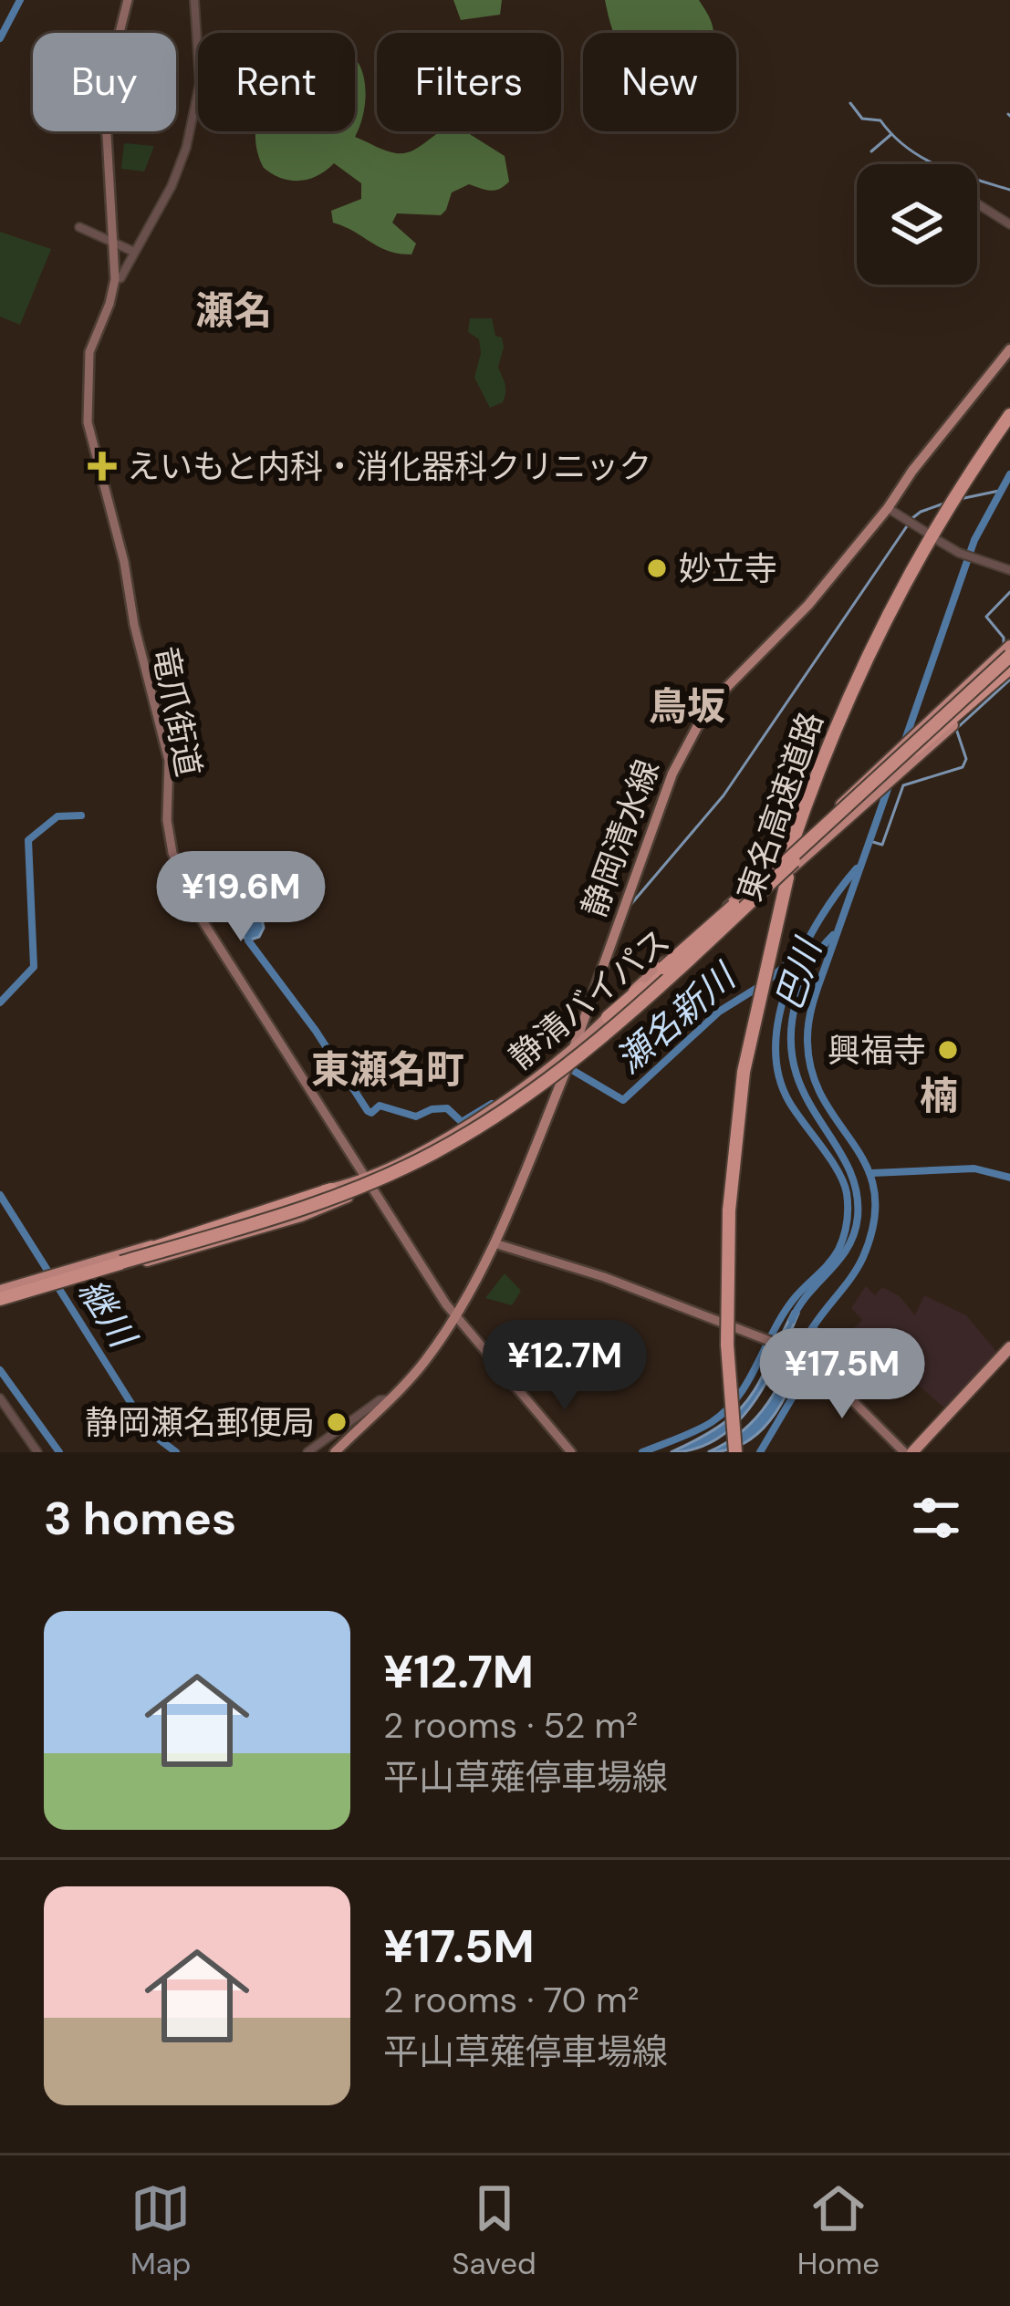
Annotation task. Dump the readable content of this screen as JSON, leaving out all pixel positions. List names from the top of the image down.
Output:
{
  "streets": {
    "highway": ["東名高速道路", "静清バイパス"],
    "main road": ["竜爪街道", "静岡清水線"]
  },
  "crossings": [
    ["東名高速道路", "静清バイパス"]
  ],
  "districts": [
    "瀬名",
    "鳥坂",
    "東瀬名町",
    "楠"
  ],
  "water": ["巴川", "瀬名新川", "継川"],
  "places": {
    "health": ["えいもと内科・消化器科クリニック"],
    "other": ["妙立寺", "興福寺", "静岡瀬名郵便局"]
  },
  "page": {
    "chip": [
      "Buy",
      "Rent",
      "Filters",
      "New"
    ],
    "price": ["¥19.6M", "¥12.7M", "¥17.5M"],
    "heading": "3 homes",
    "list": [
      {
        "name": "¥12.7M",
        "note": "2 rooms · 52 m² · 平山草薙停車場線"
      },
      {
        "name": "¥17.5M",
        "note": "2 rooms · 70 m² · 平山草薙停車場線"
      }
    ],
    "tabs": ["Map", "Saved", "Home"]
  }
}
